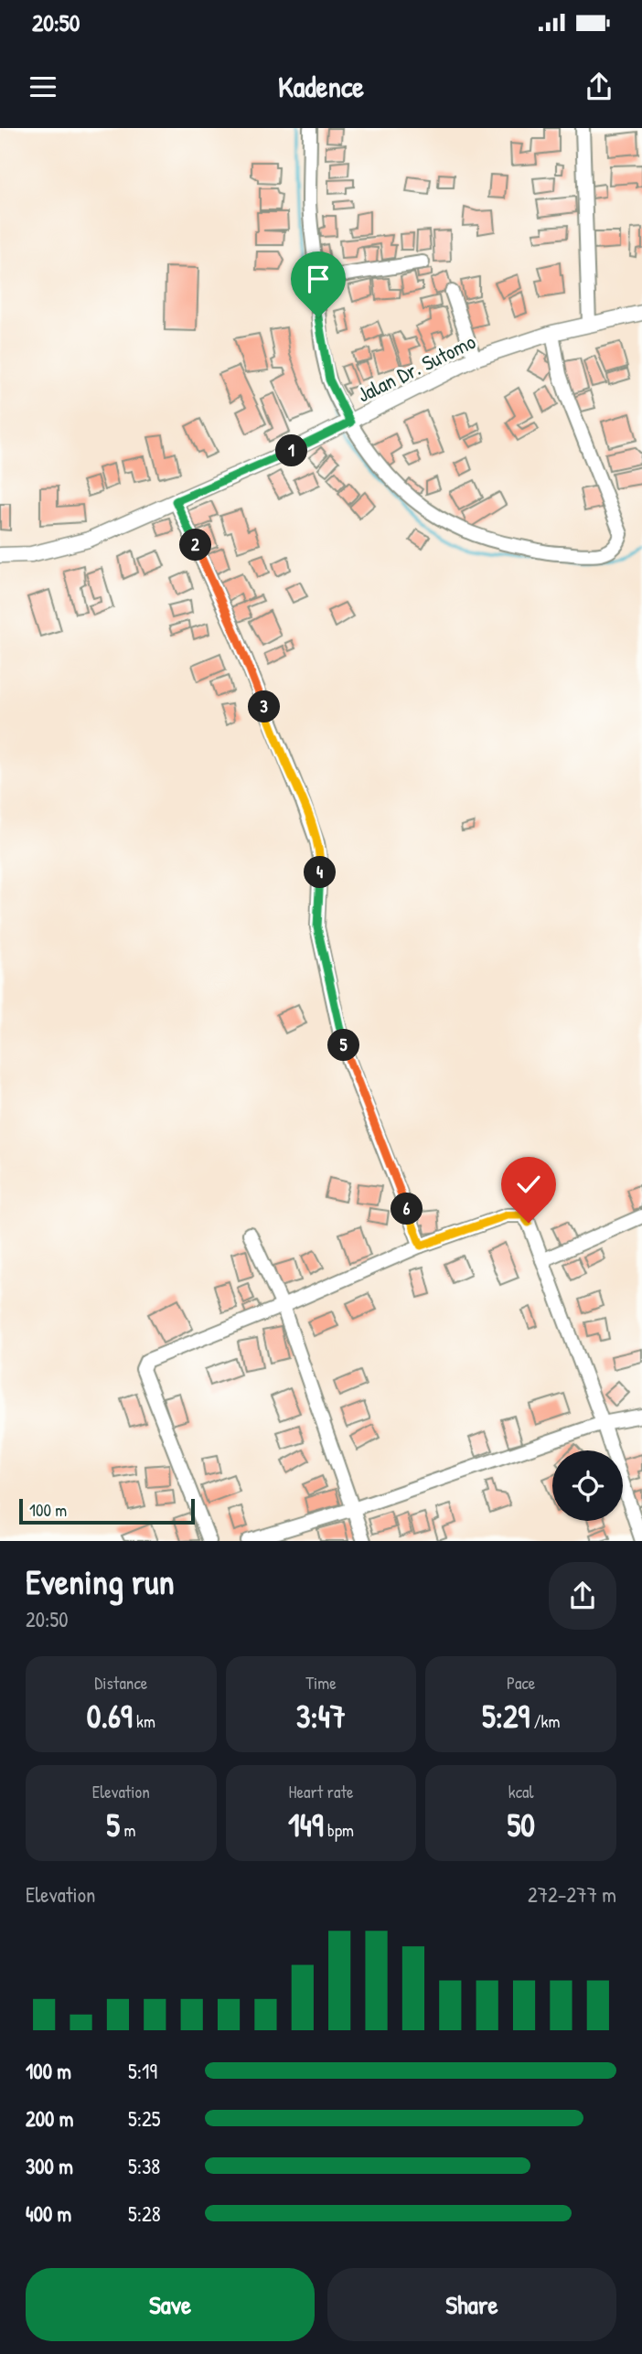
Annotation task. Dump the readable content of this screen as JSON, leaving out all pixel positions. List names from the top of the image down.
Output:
{
  "streets": {
    "street": ["Jalan Dr. Sutomo"]
  },
  "scale_bar": "100 m",
  "page": {
    "status": "20:50",
    "header": "Kadence",
    "pins": [
      "1",
      "2",
      "3",
      "4",
      "5",
      "6"
    ],
    "scale": "100 m",
    "heading": ["Evening run", "20:50"],
    "stats": [
      ["Distance", "0.69 km"],
      ["Time", "3:47"],
      ["Pace", "5:29 /km"],
      ["Elevation", "5 m"],
      ["Heart rate", "149 bpm"],
      ["kcal", "50"]
    ],
    "chart": ["Elevation", "272–277 m"],
    "list": [
      {
        "name": "100 m",
        "note": "5:19"
      },
      {
        "name": "200 m",
        "note": "5:25"
      },
      {
        "name": "300 m",
        "note": "5:38"
      },
      {
        "name": "400 m",
        "note": "5:28"
      }
    ],
    "buttons": ["Save", "Share"]
  }
}
